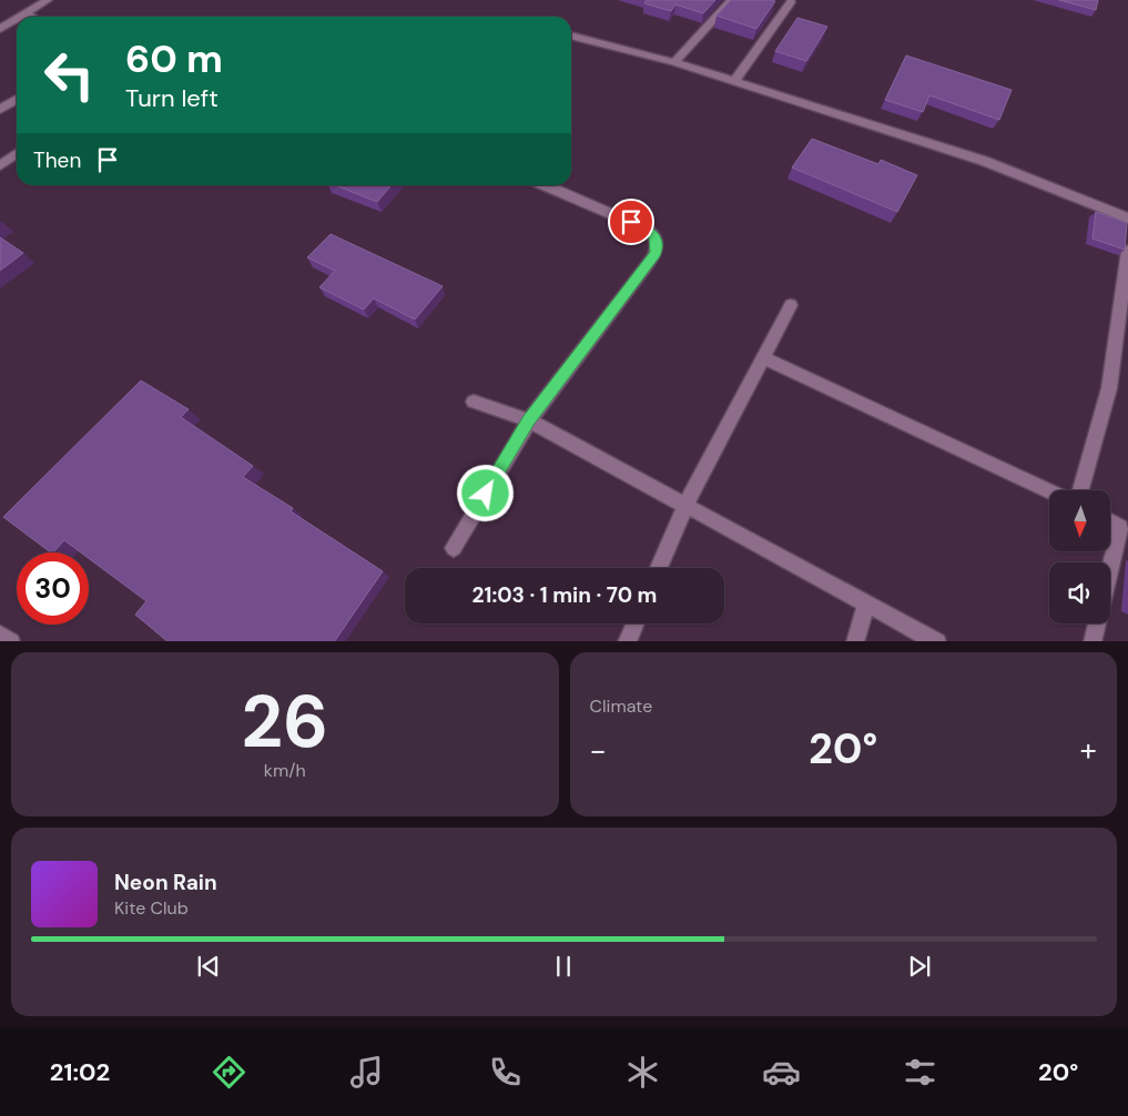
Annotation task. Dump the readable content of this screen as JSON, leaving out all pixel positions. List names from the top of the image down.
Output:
{
  "north": "bottom",
  "page": {
    "turn": ["60 m", "Turn left"],
    "then": "Then",
    "limit": "30",
    "trip": "21:03 · 1 min · 70 m",
    "tile": [
      ["26", "km/h"],
      "Climate"
    ],
    "heat": ["−", "20°", "+"],
    "song": ["Neon Rain", "Kite Club"],
    "tabs": ["21:02", "20°"]
  }
}
